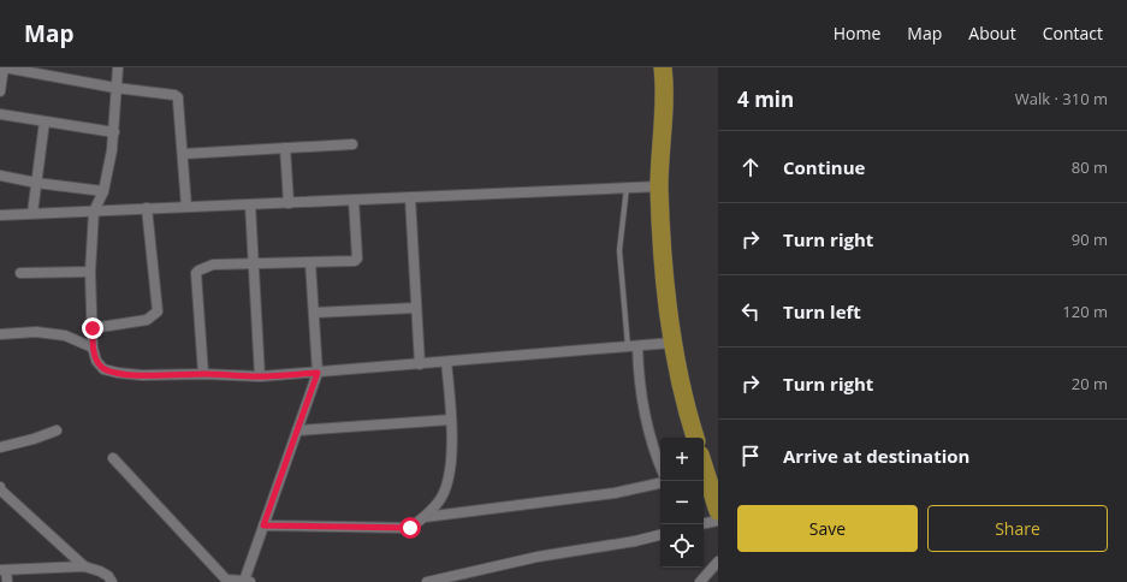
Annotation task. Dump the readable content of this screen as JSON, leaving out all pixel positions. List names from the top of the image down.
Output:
{
  "page": {
    "header": "Map",
    "nav": [
      "Home",
      "Map",
      "About",
      "Contact"
    ],
    "heading": ["4 min", "Walk · 310 m"],
    "list": [
      ["Continue", "80 m"],
      ["Turn right", "90 m"],
      ["Turn left", "120 m"],
      ["Turn right", "20 m"],
      "Arrive at destination"
    ],
    "map_buttons": ["+", "−"],
    "buttons": ["Save", "Share"]
  }
}
